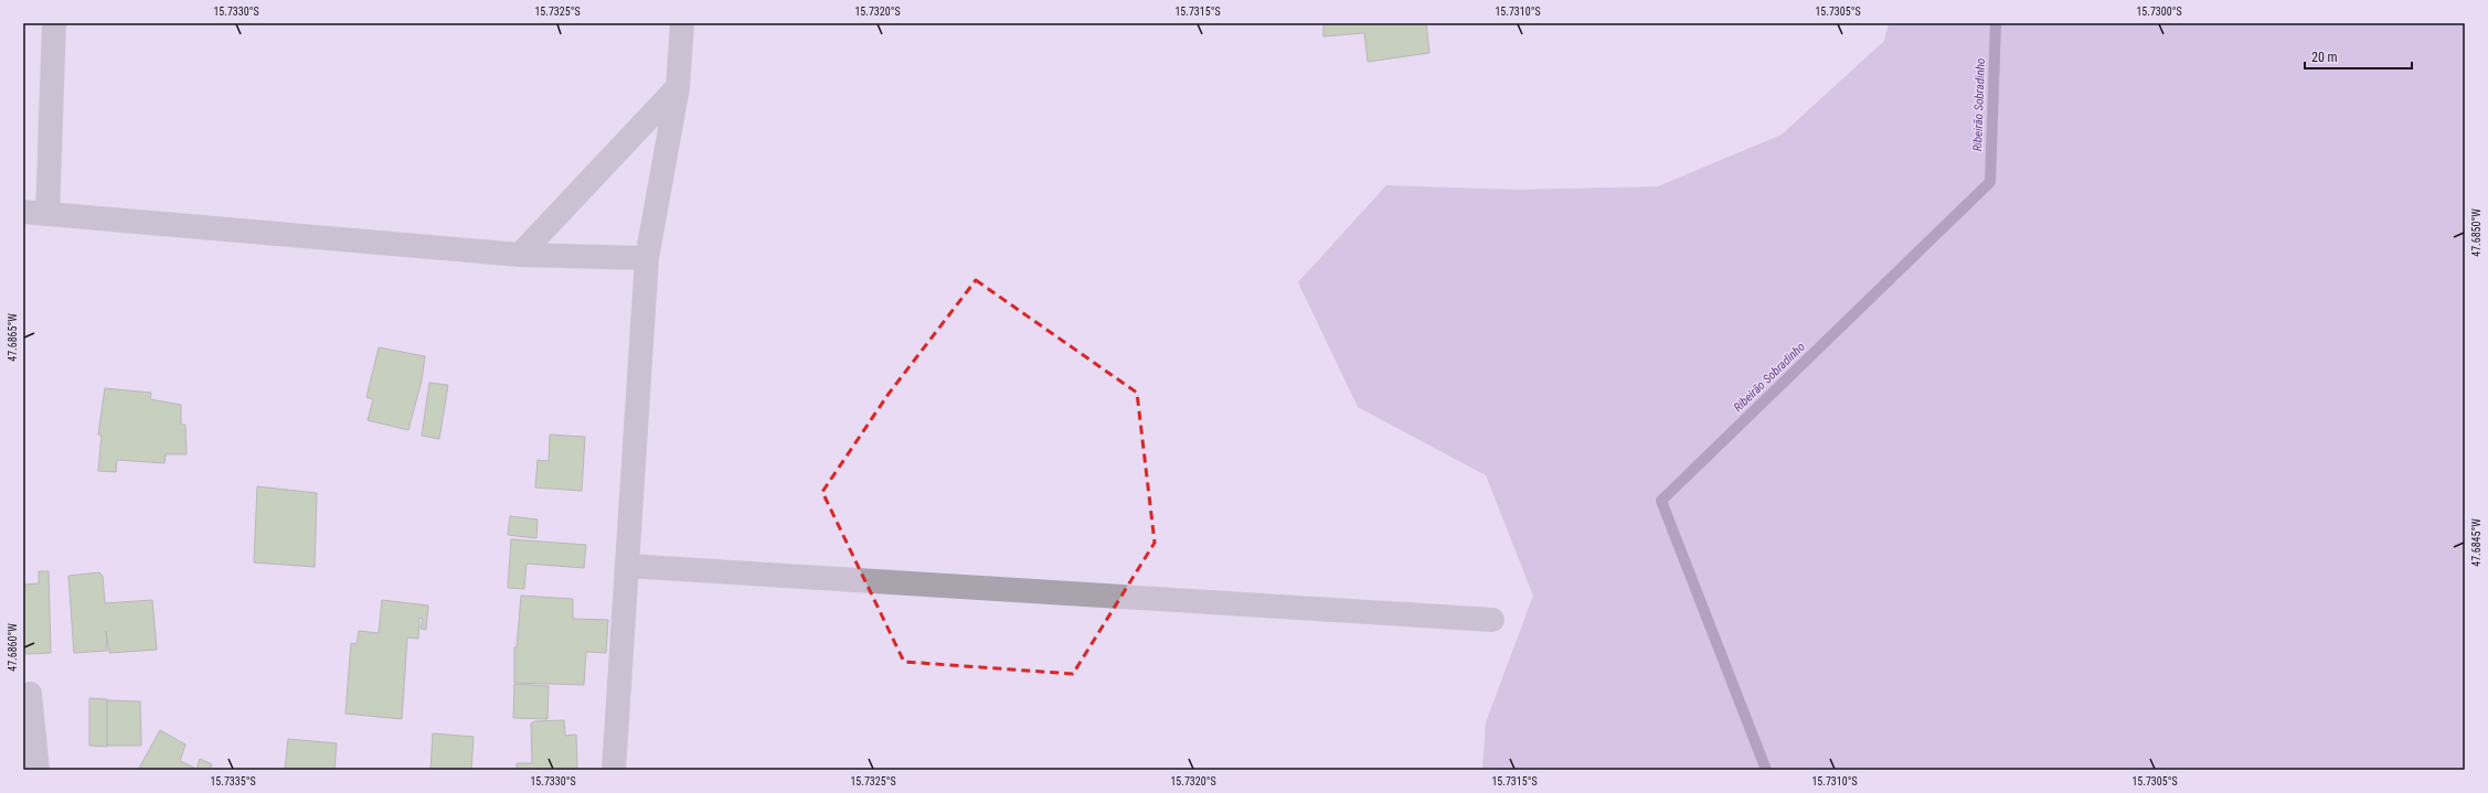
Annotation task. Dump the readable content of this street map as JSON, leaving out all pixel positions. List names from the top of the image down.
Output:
{
  "water": ["Ribeirão Sobradinho"],
  "scale_bar": "20 m",
  "coordinates": [
    "15.7330°S",
    "15.7325°S",
    "15.7320°S",
    "15.7315°S",
    "15.7310°S",
    "15.7305°S",
    "15.7300°S",
    "47.6850°W",
    "47.6865°W",
    "47.6845°W",
    "47.6860°W",
    "15.7335°S"
  ]
}
